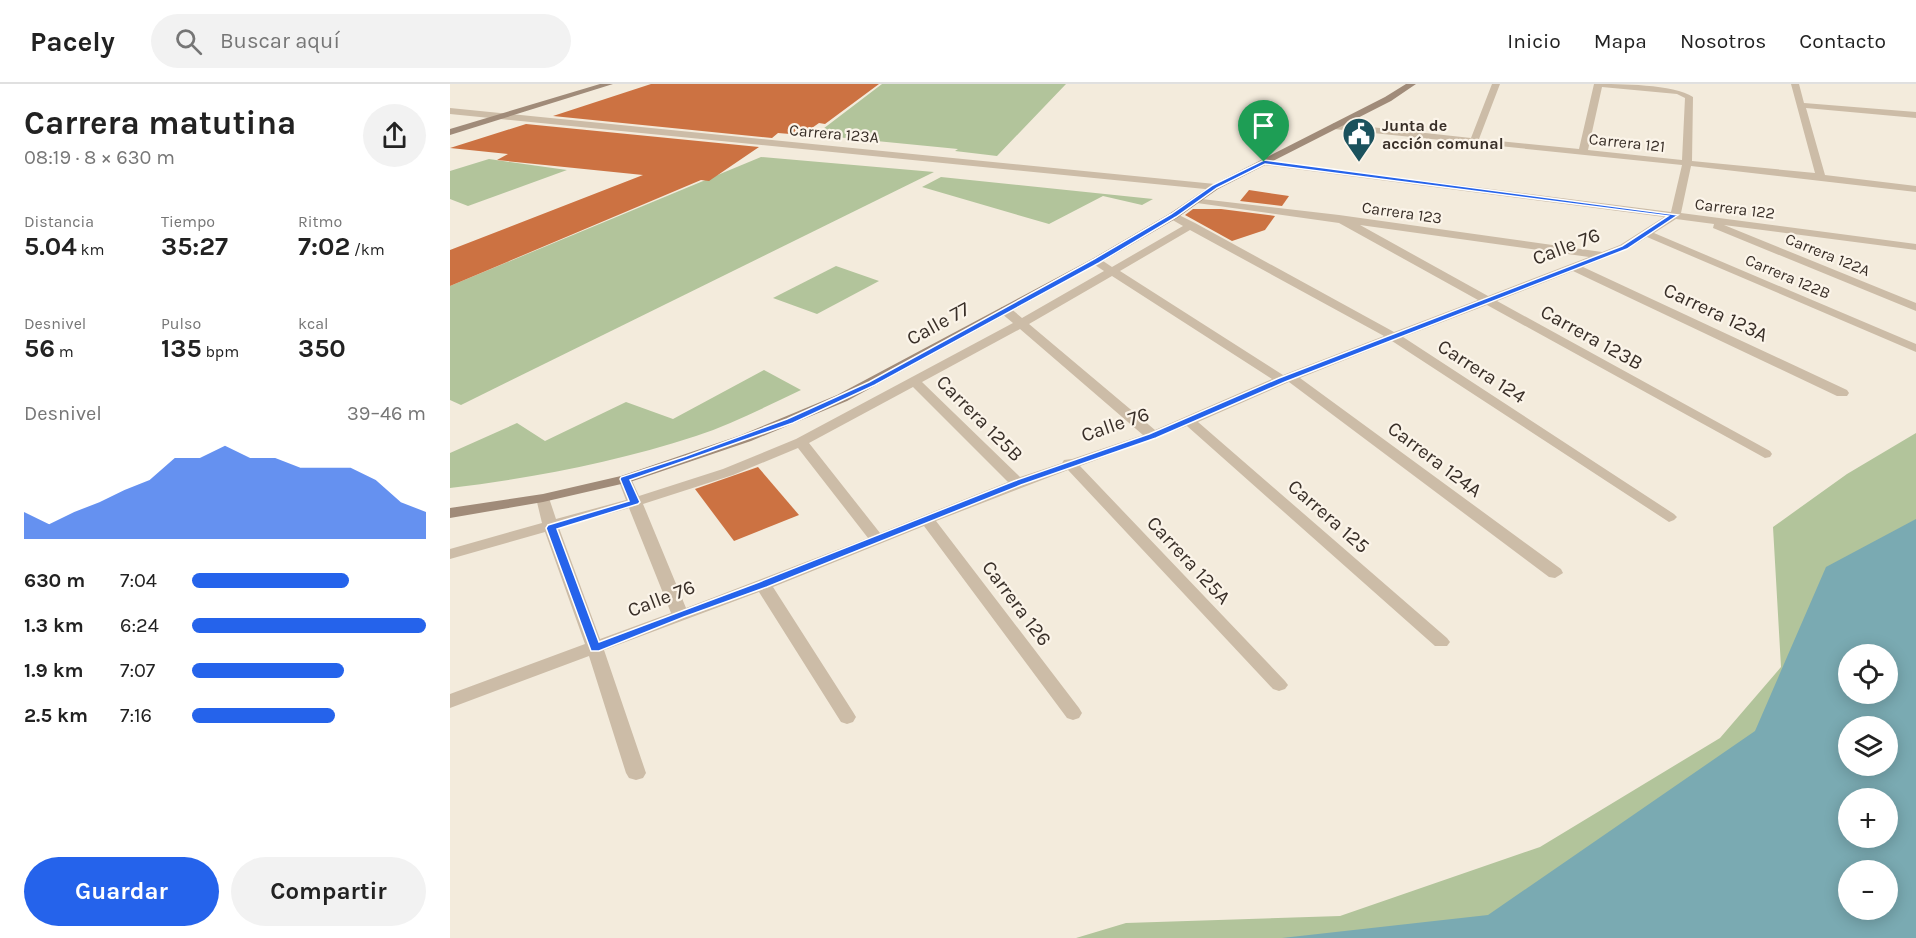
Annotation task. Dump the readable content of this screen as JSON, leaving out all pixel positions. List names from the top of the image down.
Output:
{
  "streets": {
    "street": [
      "Carrera 123A",
      "Carrera 121",
      "Carrera 122",
      "Carrera 123",
      "Calle 76",
      "Carrera 122A",
      "Carrera 122B",
      "Calle 77",
      "Carrera 123B",
      "Carrera 124",
      "Carrera 125B",
      "Carrera 124A",
      "Carrera 125",
      "Carrera 125A",
      "Carrera 126"
    ]
  },
  "crossings": [
    ["Carrera 123A", "Calle 76"],
    ["Carrera 123A", "Calle 77"],
    ["Carrera 121", "Calle 77"],
    ["Carrera 122", "Calle 76"],
    ["Carrera 122", "Carrera 122A"],
    ["Carrera 122", "Calle 77"],
    ["Carrera 123", "Calle 76"],
    ["Carrera 123", "Calle 77"],
    ["Carrera 123", "Carrera 123B"],
    ["Calle 76", "Carrera 122B"],
    ["Calle 76", "Carrera 123B"],
    ["Calle 76", "Carrera 124"],
    ["Calle 76", "Carrera 125B"],
    ["Calle 76", "Carrera 124A"],
    ["Calle 76", "Carrera 125"],
    ["Calle 76", "Carrera 125A"],
    ["Calle 76", "Carrera 126"],
    ["Calle 77", "Carrera 124"],
    ["Calle 77", "Carrera 124A"]
  ],
  "places": {
    "public building": ["Junta de acción comunal"]
  },
  "page": {
    "header": "Pacely",
    "search": "Buscar aquí",
    "nav": [
      "Inicio",
      "Mapa",
      "Nosotros",
      "Contacto"
    ],
    "heading": ["Carrera matutina", "08:19 · 8 × 630 m"],
    "stats": [
      ["Distancia", "5.04 km"],
      ["Tiempo", "35:27"],
      ["Ritmo", "7:02 /km"],
      ["Desnivel", "56 m"],
      ["Pulso", "135 bpm"],
      ["kcal", "350"]
    ],
    "chart": ["Desnivel", "39–46 m"],
    "list": [
      {
        "name": "630 m",
        "note": "7:04"
      },
      {
        "name": "1.3 km",
        "note": "6:24"
      },
      {
        "name": "1.9 km",
        "note": "7:07"
      },
      {
        "name": "2.5 km",
        "note": "7:16"
      }
    ],
    "map_buttons": ["+", "−"],
    "buttons": ["Guardar", "Compartir"]
  }
}
